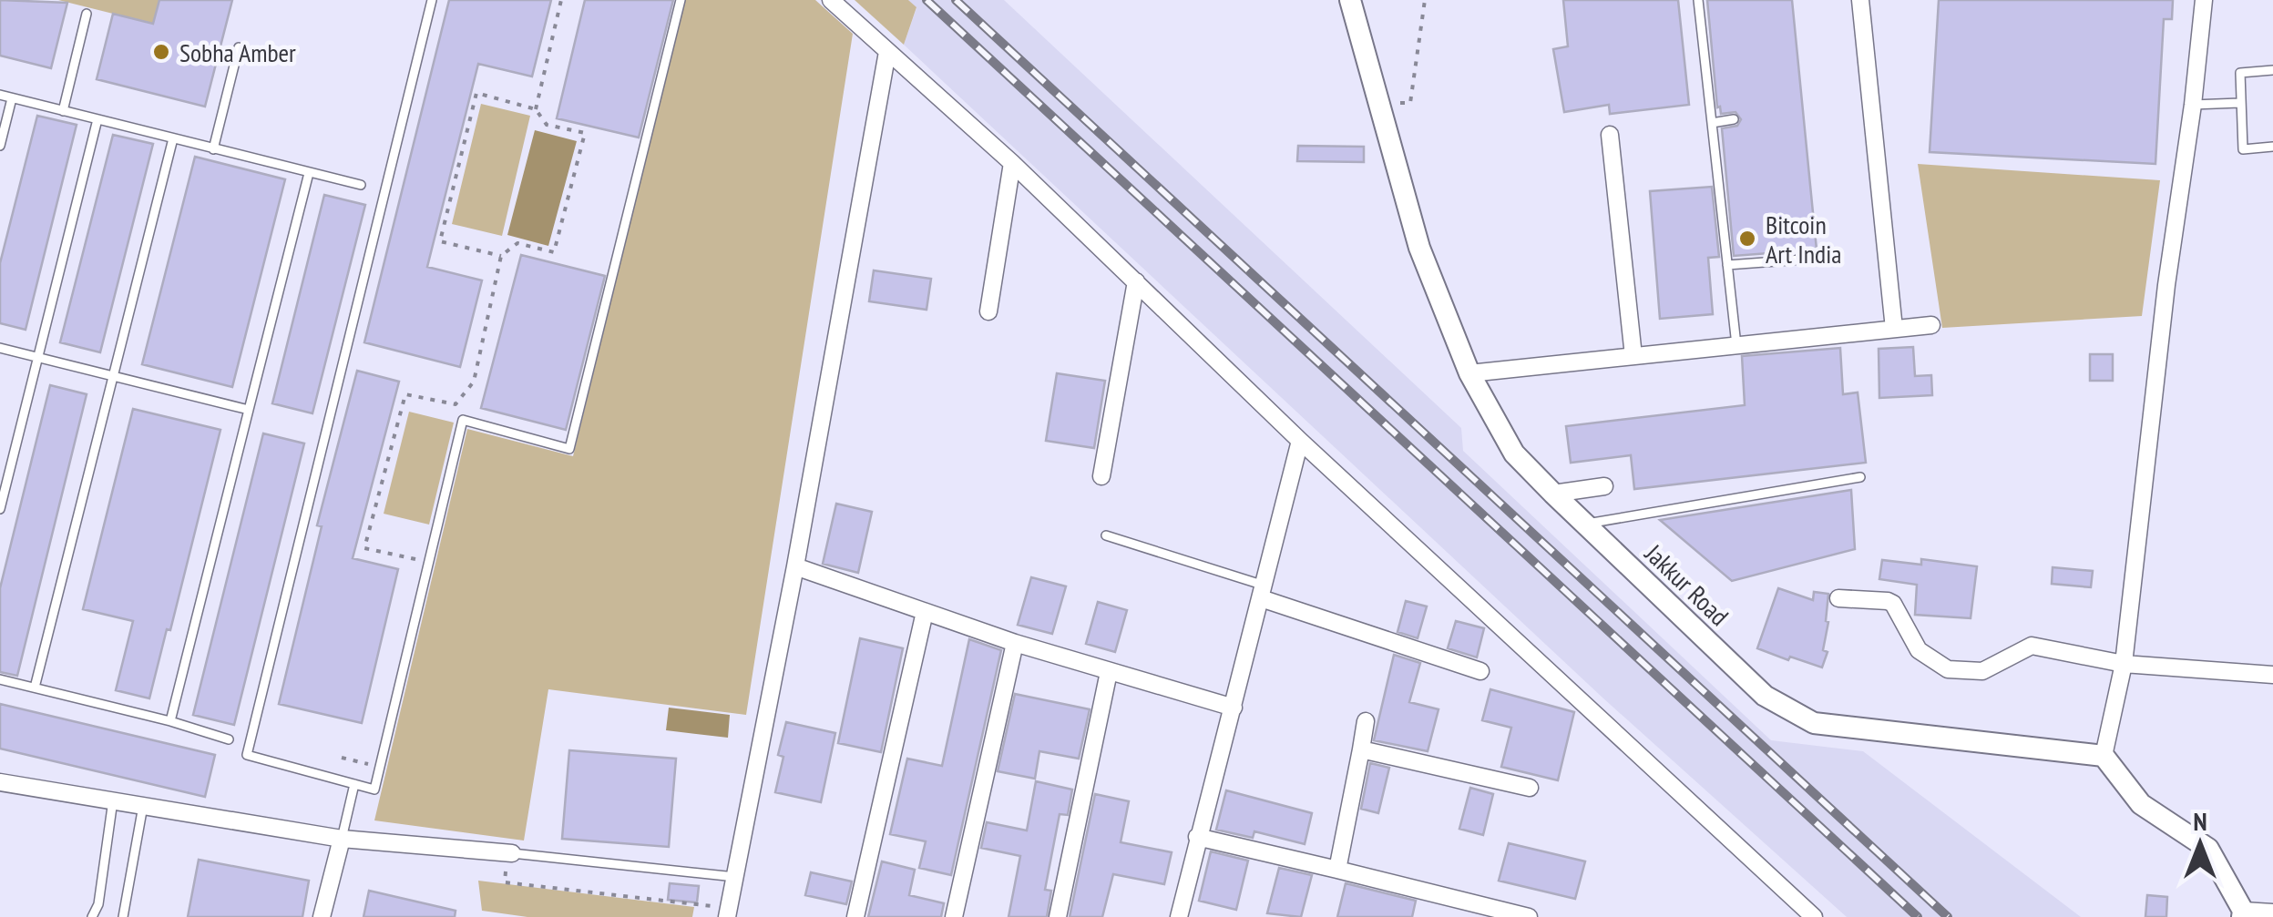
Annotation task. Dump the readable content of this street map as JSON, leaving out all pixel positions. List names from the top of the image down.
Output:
{
  "streets": {
    "street": ["Jakkur Road"]
  },
  "places": ["Sobha Amber", "Bitcoin Art India"],
  "north": "top"
}
